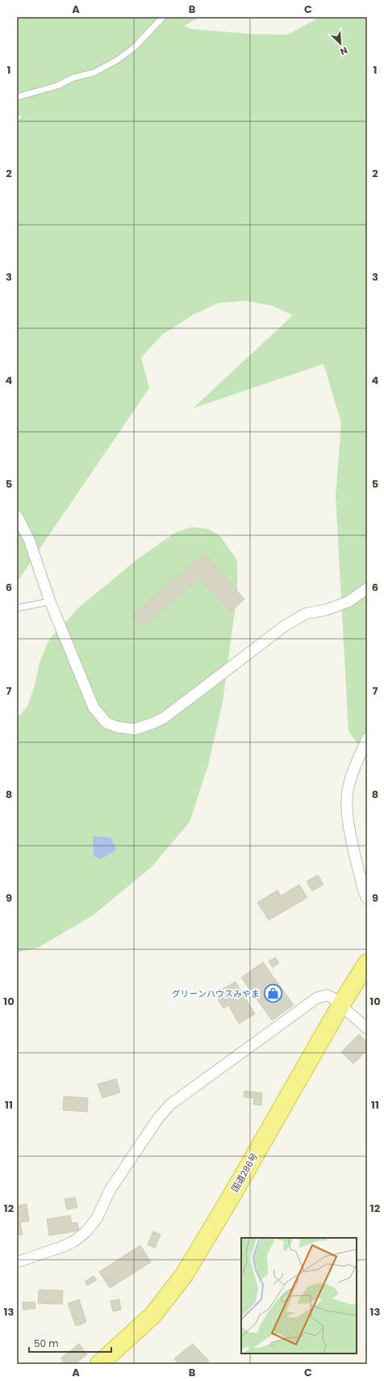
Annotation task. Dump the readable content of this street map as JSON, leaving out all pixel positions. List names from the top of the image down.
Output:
{
  "streets": {
    "highway": ["国道286号"]
  },
  "places": {
    "shop": ["グリーンハウスみやま"]
  },
  "scale_bar": "50 m",
  "north": "bottom right",
  "grid": {
    "columns": ["A", "B", "C"],
    "rows": [
      "1",
      "2",
      "3",
      "4",
      "5",
      "6",
      "7",
      "8",
      "9",
      "10",
      "11",
      "12",
      "13"
    ]
  }
}
